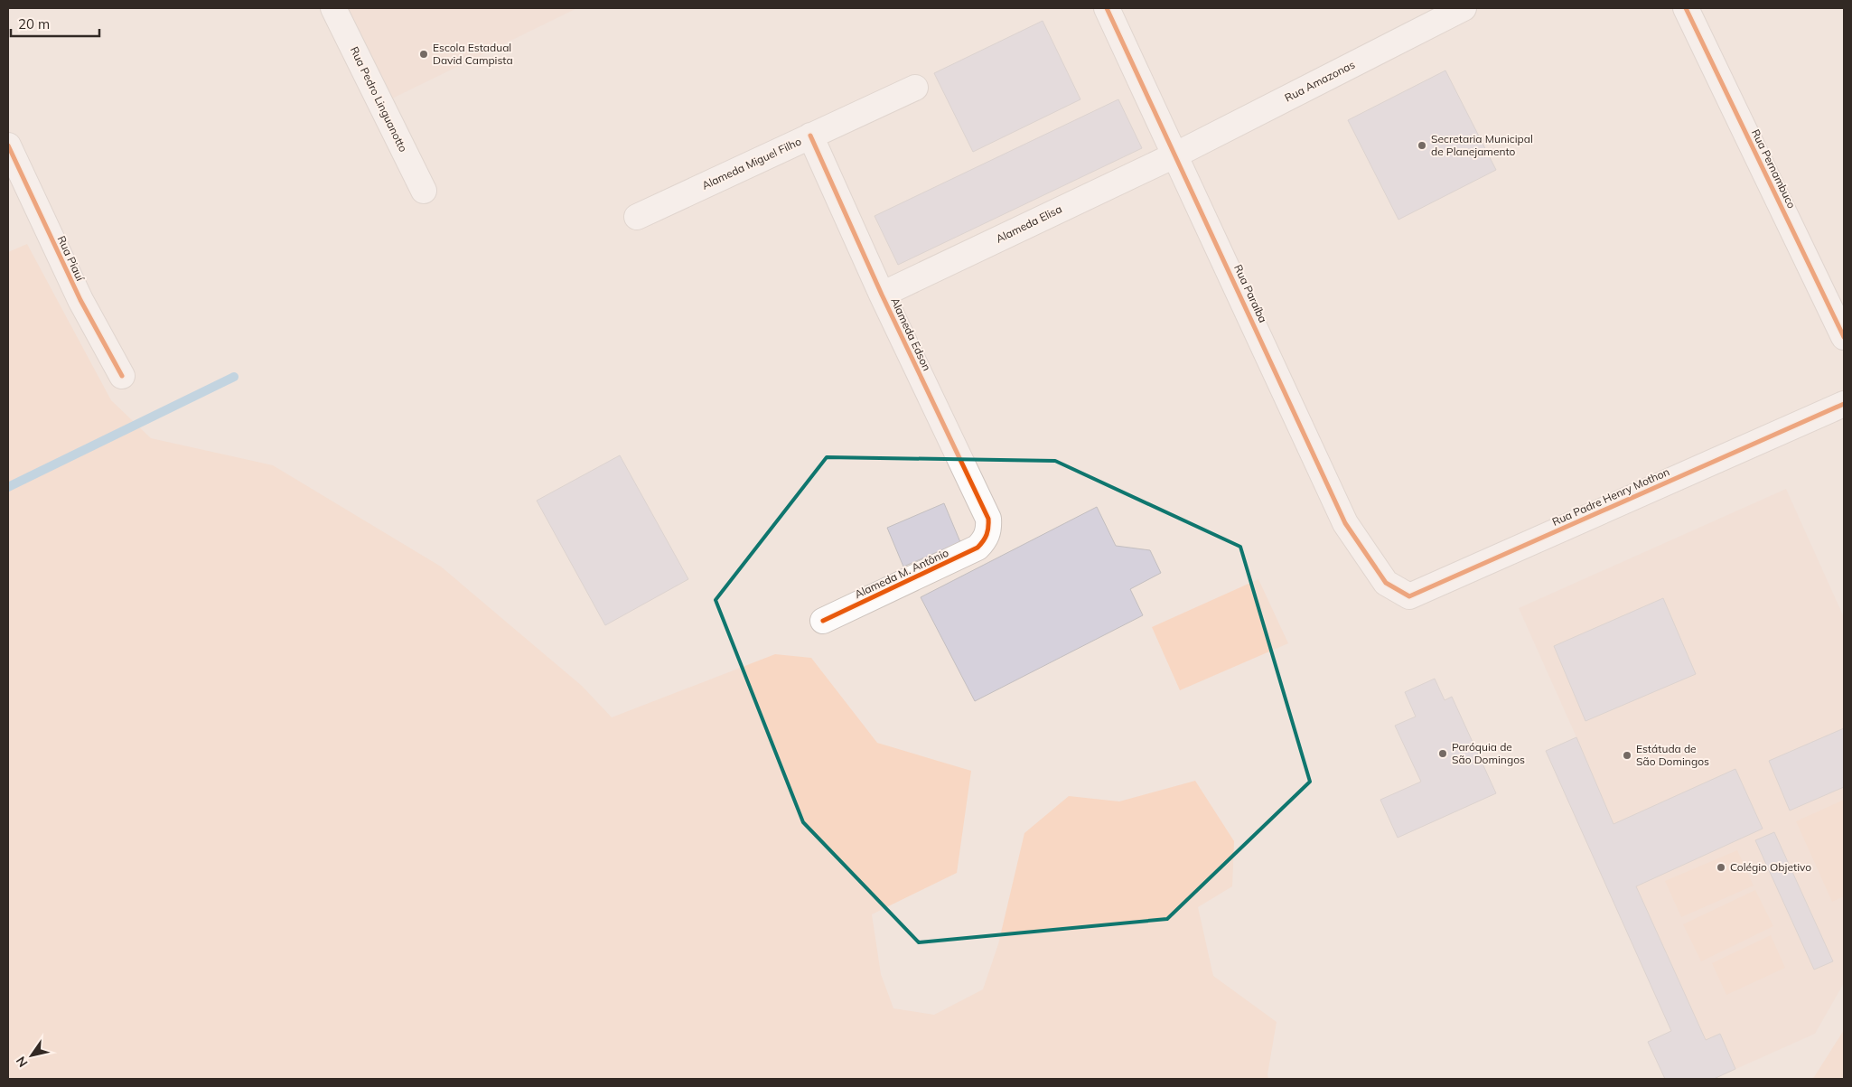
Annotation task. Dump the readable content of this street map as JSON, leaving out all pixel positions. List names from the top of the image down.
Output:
{
  "streets": {
    "street": [
      "Rua Amazonas",
      "Rua Pedro Linguanotto",
      "Alameda Miguel Filho",
      "Rua Pernambuco",
      "Alameda Elisa",
      "Rua Piauí",
      "Rua Paraíba",
      "Alameda Edson",
      "Rua Padre Henry Mothon",
      "Alameda M. Antônio"
    ]
  },
  "crossings": [
    ["Rua Amazonas", "Alameda Elisa"],
    ["Rua Amazonas", "Rua Paraíba"],
    ["Alameda Miguel Filho", "Alameda Edson"],
    ["Alameda Elisa", "Rua Paraíba"],
    ["Alameda Elisa", "Alameda Edson"],
    ["Rua Paraíba", "Rua Padre Henry Mothon"],
    ["Alameda Edson", "Alameda M. Antônio"]
  ],
  "places": [
    "Escola Estadual David Campista",
    "Secretaria Municipal de Planejamento",
    "Paróquia de São Domingos",
    "Estátuda de São Domingos",
    "Colégio Objetivo"
  ],
  "scale_bar": "20 m",
  "north": "bottom left"
}
